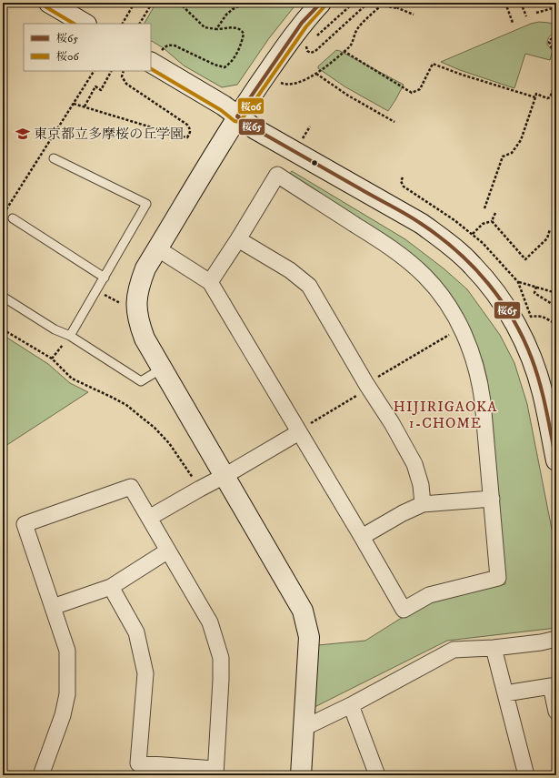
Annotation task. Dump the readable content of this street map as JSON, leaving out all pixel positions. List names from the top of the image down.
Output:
{
  "districts": ["HIJIRIGAOKA 1-CHOME"],
  "places": {
    "school or university": ["東京都立多摩桜の丘学園"]
  },
  "lines": ["transit line 桜65", "transit line 桜06"],
  "legend": ["桜65", "桜06"]
}
